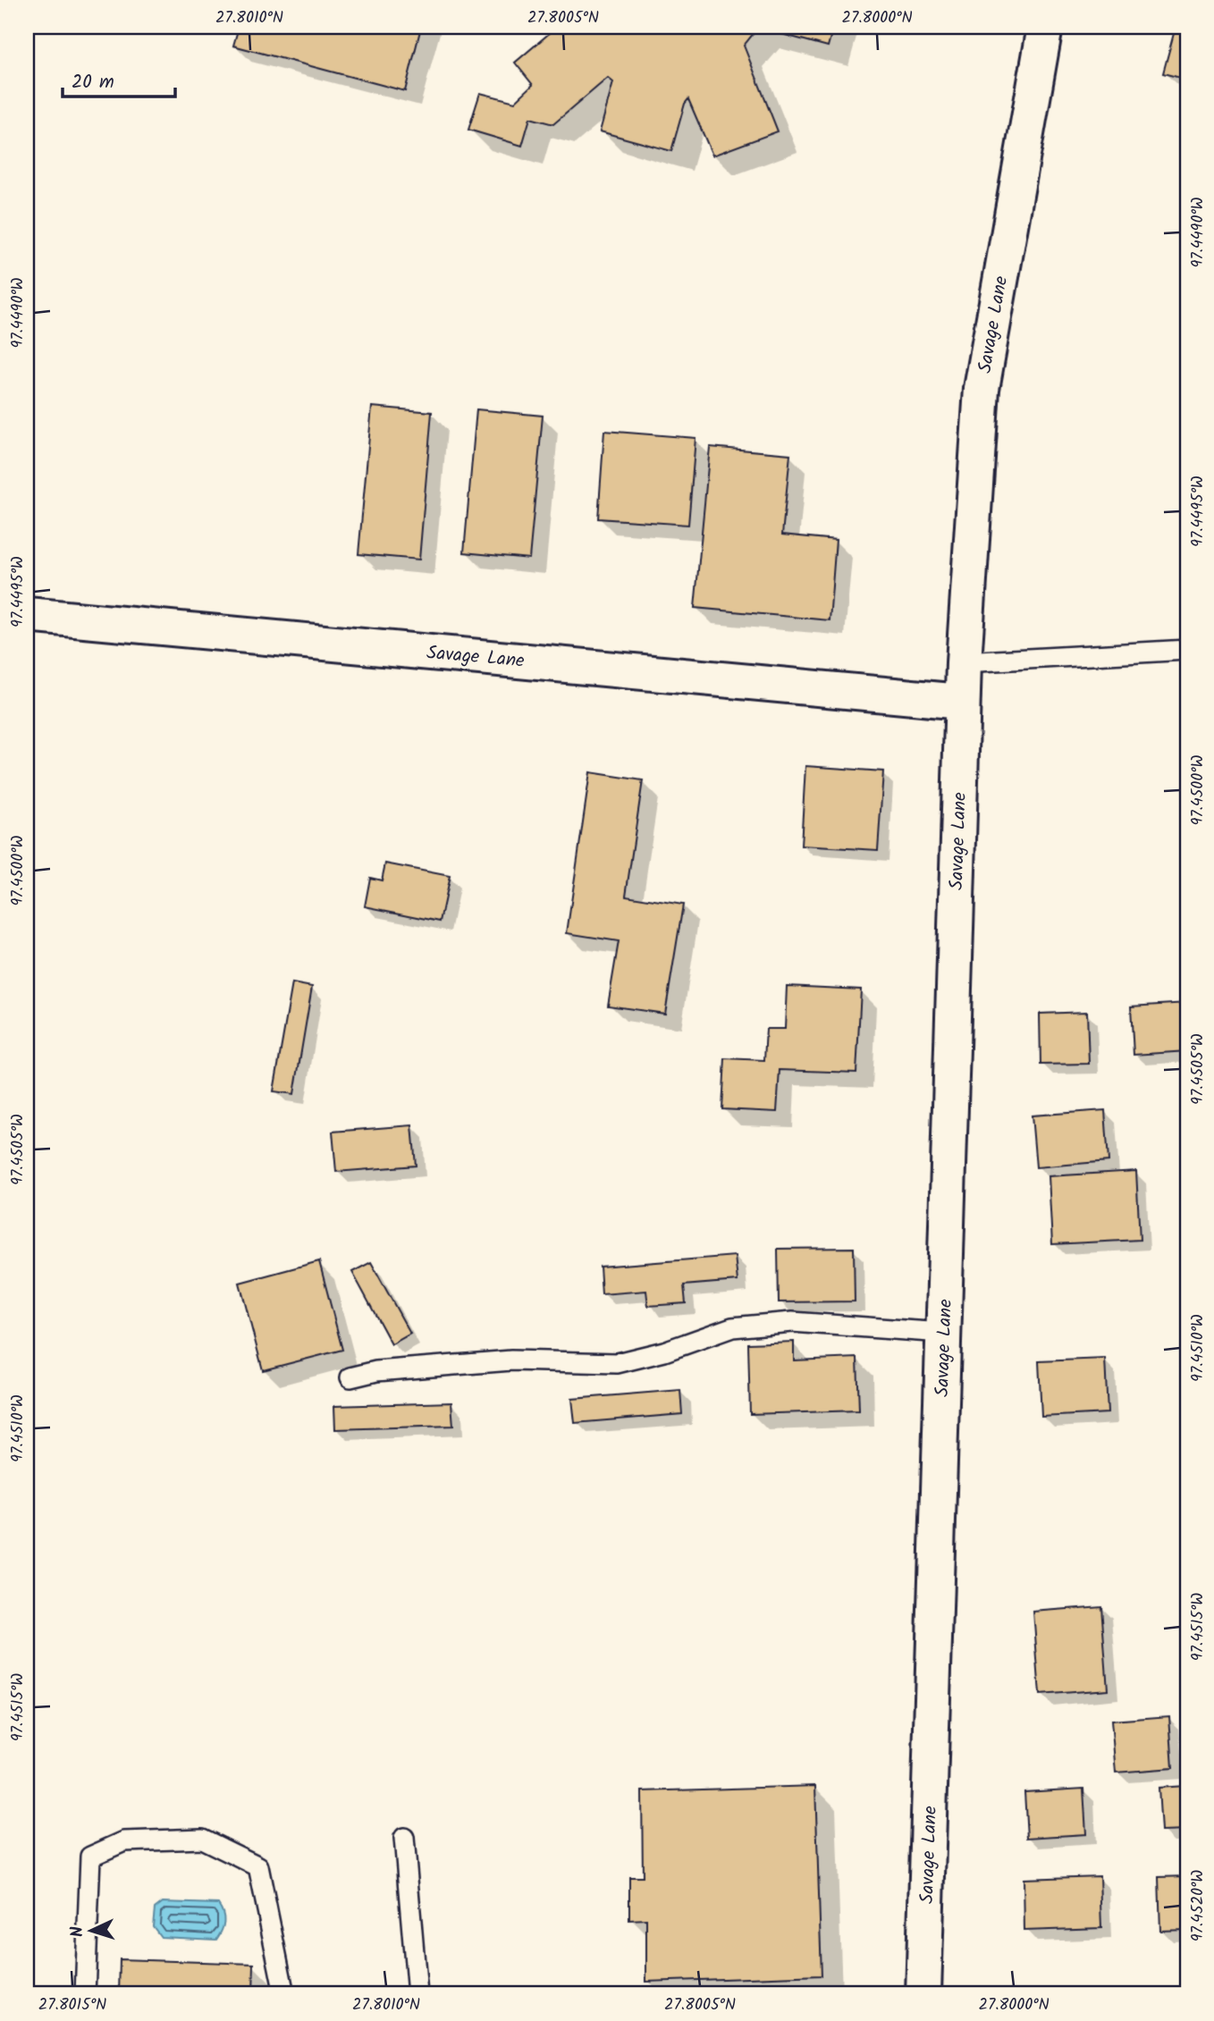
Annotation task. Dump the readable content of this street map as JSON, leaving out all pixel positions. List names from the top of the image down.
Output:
{
  "streets": {
    "street": ["Savage Lane"]
  },
  "scale_bar": "20 m",
  "north": "left",
  "coordinates": [
    "27.8010°N",
    "27.8005°N",
    "27.8000°N",
    "97.4490°W",
    "97.4495°W",
    "97.4500°W",
    "97.4505°W",
    "97.4510°W",
    "97.4515°W",
    "97.4520°W",
    "27.8015°N"
  ]
}
